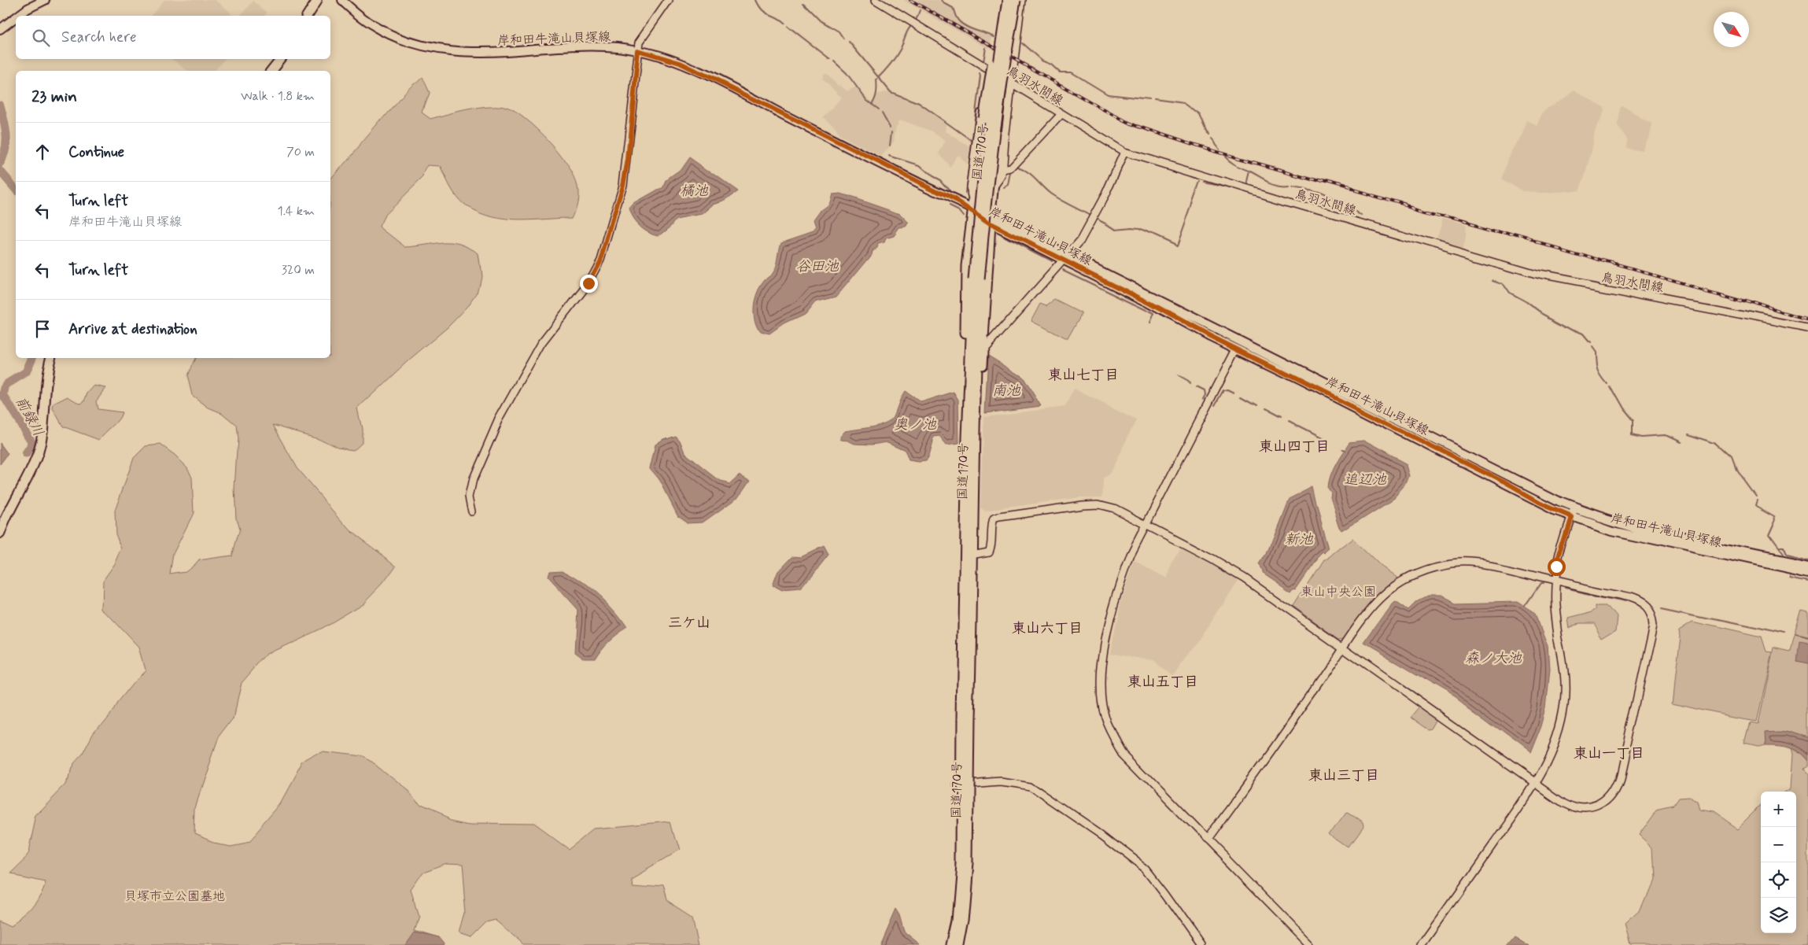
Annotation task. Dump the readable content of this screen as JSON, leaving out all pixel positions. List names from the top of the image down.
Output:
{
  "streets": {
    "highway": ["国道170号"],
    "main road": ["岸和田牛滝山貝塚線"],
    "street": ["鳥羽水間線"]
  },
  "districts": [
    "東山七丁目",
    "東山四丁目",
    "三ケ山",
    "東山六丁目",
    "東山五丁目",
    "東山一丁目",
    "東山三丁目"
  ],
  "water": [
    "橘池",
    "谷田池",
    "南池",
    "前録川",
    "奥ノ池",
    "追辺池",
    "新池",
    "森ノ大池"
  ],
  "parks": ["東山中央公園", "貝塚市立公園墓地"],
  "north": "bottom right",
  "page": {
    "search": "Search here",
    "heading": ["23 min", "Walk · 1.8 km"],
    "list": [
      ["Continue", "70 m"],
      ["Turn left", "岸和田牛滝山貝塚線", "1.4 km"],
      ["Turn left", "320 m"],
      "Arrive at destination"
    ],
    "map_buttons": ["+", "−"]
  }
}
